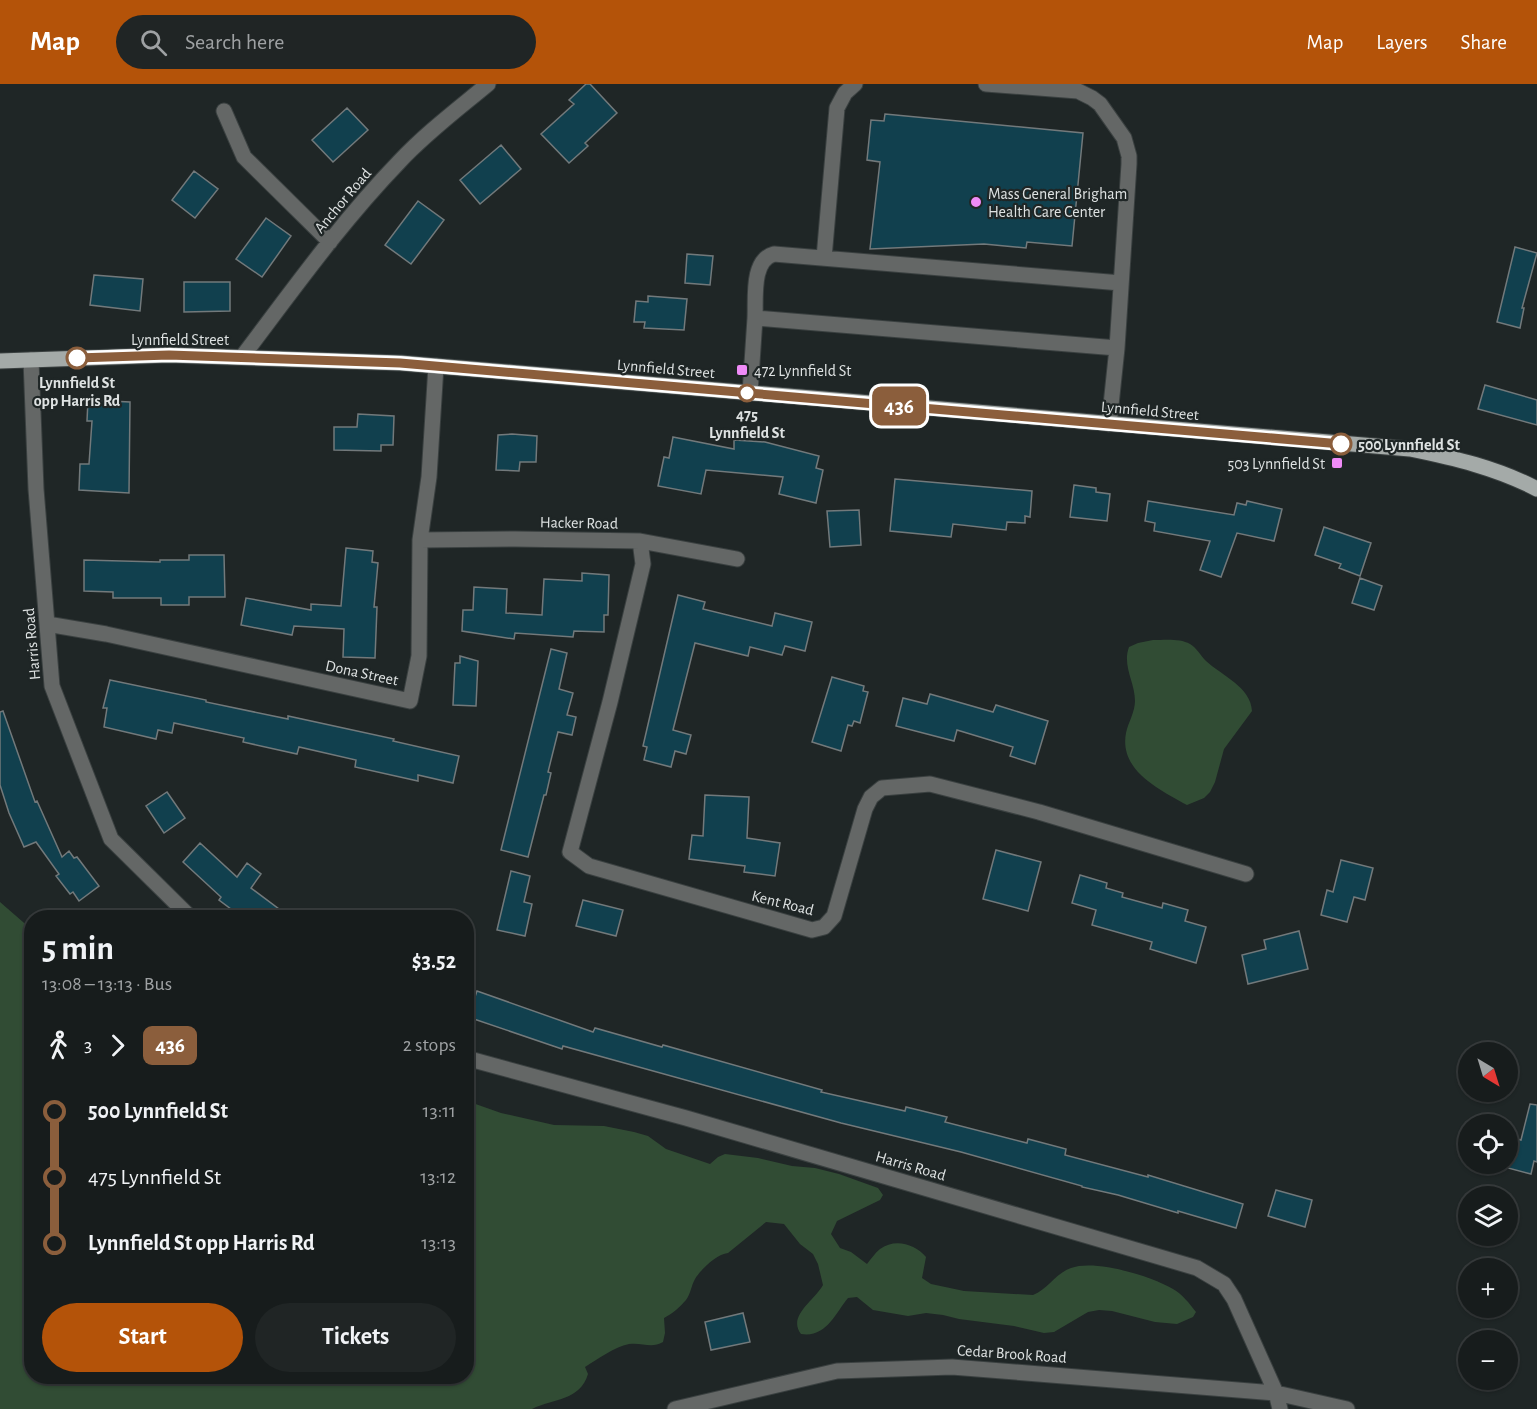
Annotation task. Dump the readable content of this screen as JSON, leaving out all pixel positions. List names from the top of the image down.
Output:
{
  "streets": {
    "main road": ["Lynnfield Street"],
    "street": [
      "Anchor Road",
      "Hacker Road",
      "Harris Road",
      "Dona Street",
      "Kent Road",
      "Cedar Brook Road"
    ]
  },
  "crossings": [
    ["Anchor Road", "Lynnfield Street"],
    ["Lynnfield Street", "Harris Road"],
    ["Lynnfield Street", "Dona Street"],
    ["Hacker Road", "Dona Street"],
    ["Hacker Road", "Kent Road"],
    ["Harris Road", "Dona Street"],
    ["Harris Road", "Cedar Brook Road"]
  ],
  "places": {
    "other": [
      "Mass General Brigham Health Care Center",
      "Lynnfield St opp Harris Rd",
      "475 Lynnfield St",
      "500 Lynnfield St"
    ],
    "transit": ["472 Lynnfield St", "503 Lynnfield St"]
  },
  "lines": ["bus line 436"],
  "north": "bottom right",
  "page": {
    "header": "Map",
    "search": "Search here",
    "nav": ["Map", "Layers", "Share"],
    "on_map": "436",
    "heading": ["5 min", "13:08 – 13:13 · Bus", "$3.52"],
    "legs": ["3", "436", "2 stops"],
    "map_buttons": ["+", "−"],
    "list": [
      {
        "name": "500 Lynnfield St",
        "value": "13:11"
      },
      {
        "name": "475 Lynnfield St",
        "value": "13:12"
      },
      {
        "name": "Lynnfield St opp Harris Rd",
        "value": "13:13"
      }
    ],
    "buttons": ["Start", "Tickets"]
  }
}
